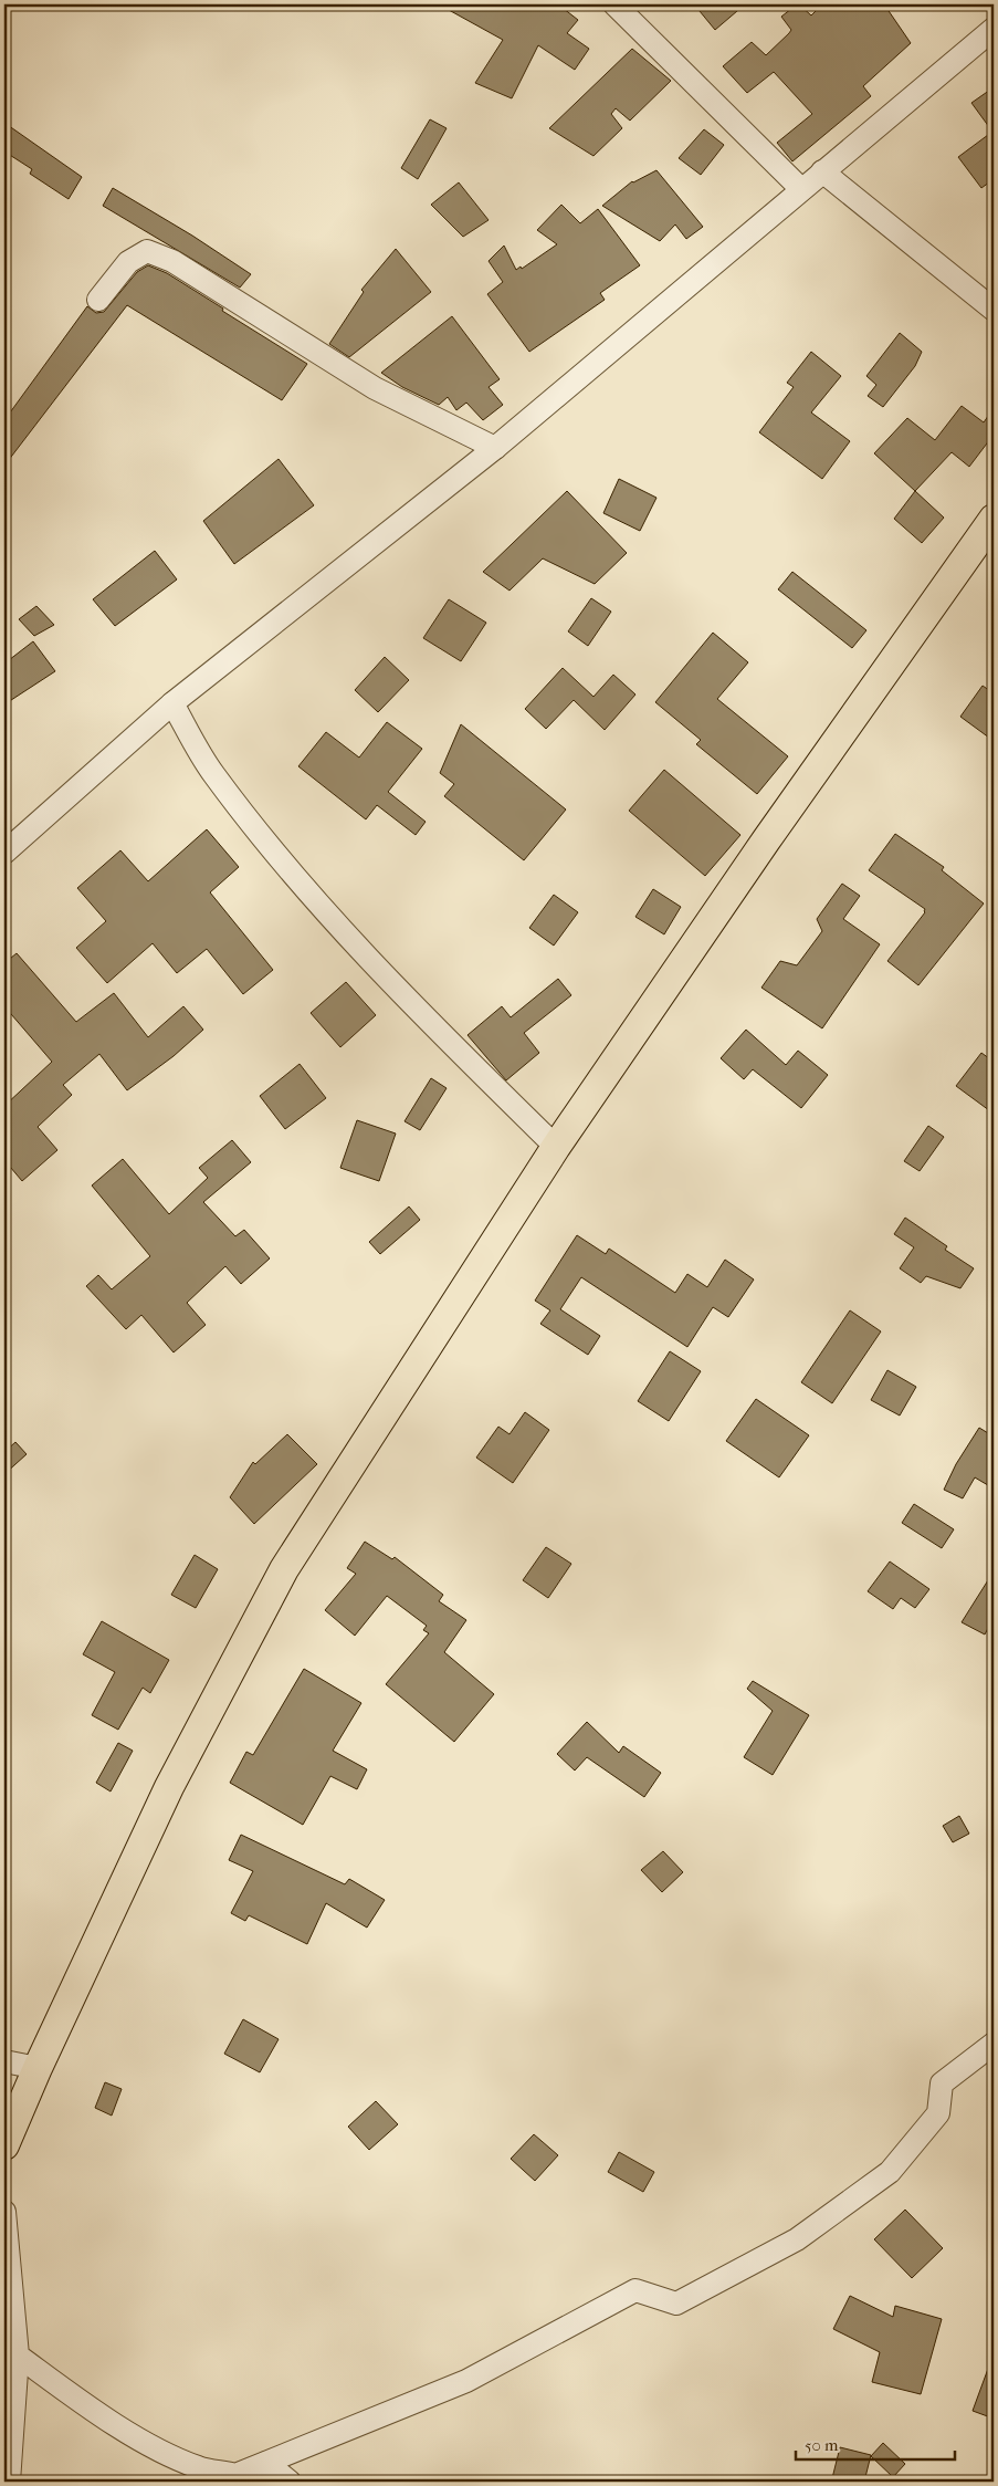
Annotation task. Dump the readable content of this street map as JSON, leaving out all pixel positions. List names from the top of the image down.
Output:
{
  "scale_bar": "50 m"
}
